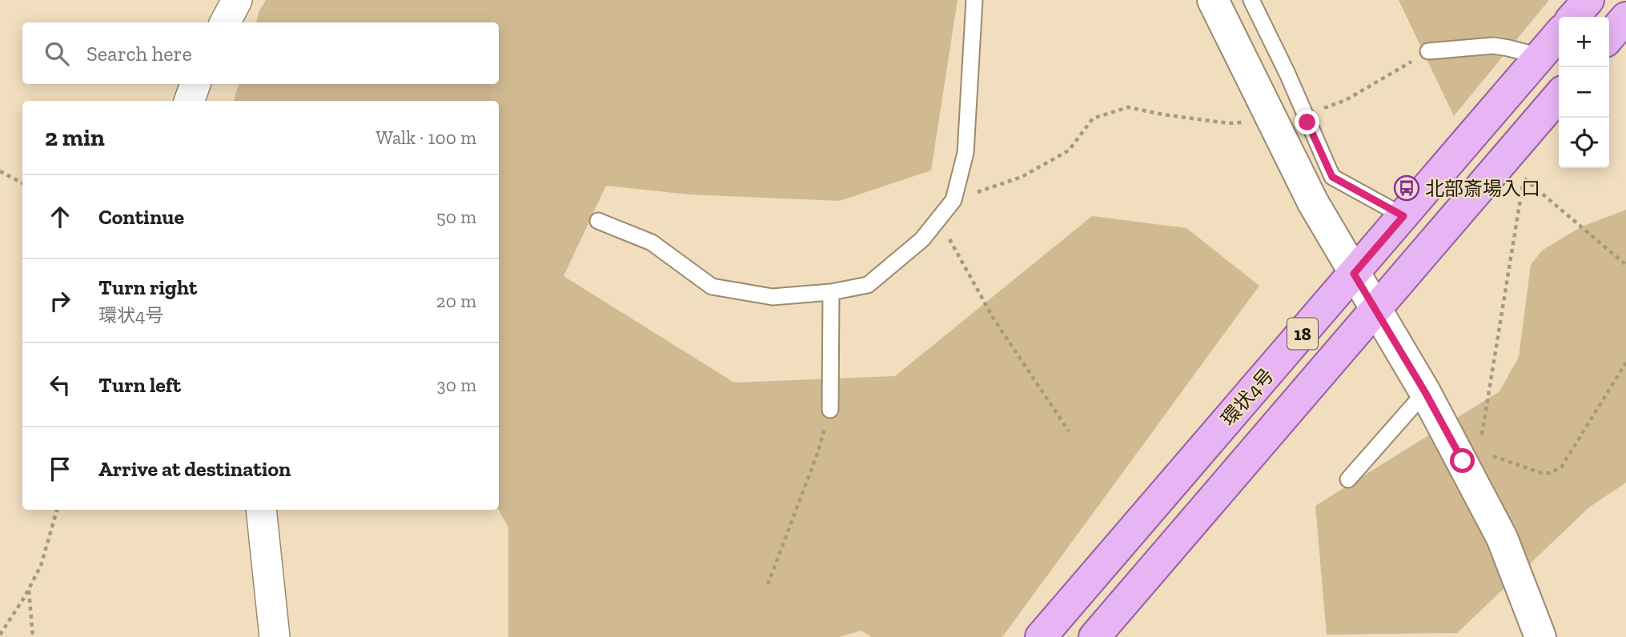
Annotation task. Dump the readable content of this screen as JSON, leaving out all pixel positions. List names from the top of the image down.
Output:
{
  "streets": {
    "main road": ["18", "環状4号"]
  },
  "places": {
    "bus stop": ["北部斎場入口"]
  },
  "page": {
    "map_buttons": ["+", "−"],
    "search": "Search here",
    "heading": ["2 min", "Walk · 100 m"],
    "list": [
      ["Continue", "50 m"],
      ["Turn right", "環状4号", "20 m"],
      ["Turn left", "30 m"],
      "Arrive at destination"
    ]
  }
}
